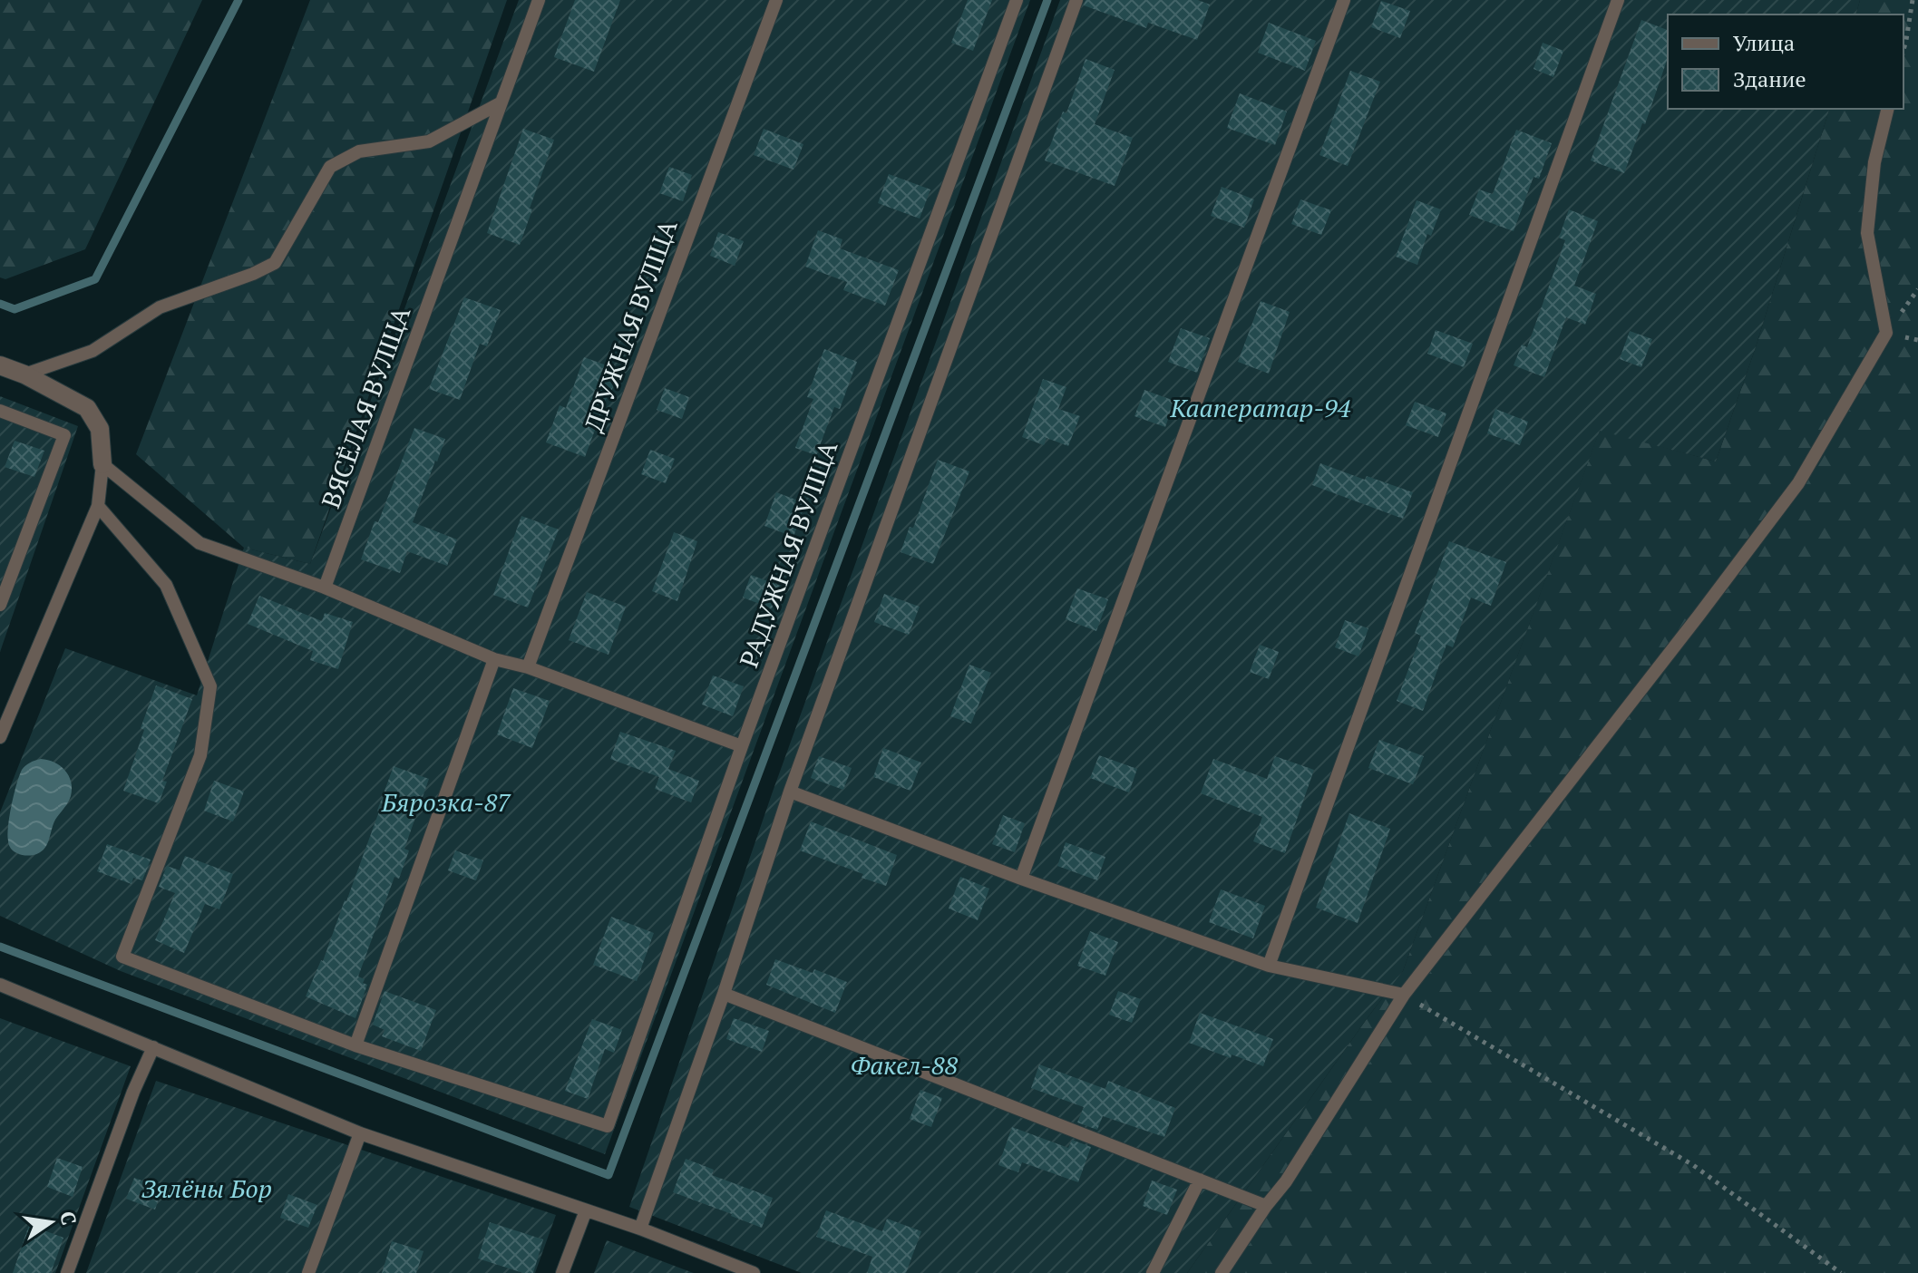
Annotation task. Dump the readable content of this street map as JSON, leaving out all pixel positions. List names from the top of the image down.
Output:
{
  "streets": {
    "lane": ["ДРУЖНАЯ ВУЛІЦА", "ВЯСЁЛАЯ ВУЛІЦА", "РАДУЖНАЯ ВУЛІЦА"]
  },
  "parks": [
    "Кааператар-94",
    "Бярозка-87",
    "Факел-88",
    "Зялёны Бор"
  ],
  "legend": ["Улица", "Здание"],
  "north": "right"
}
